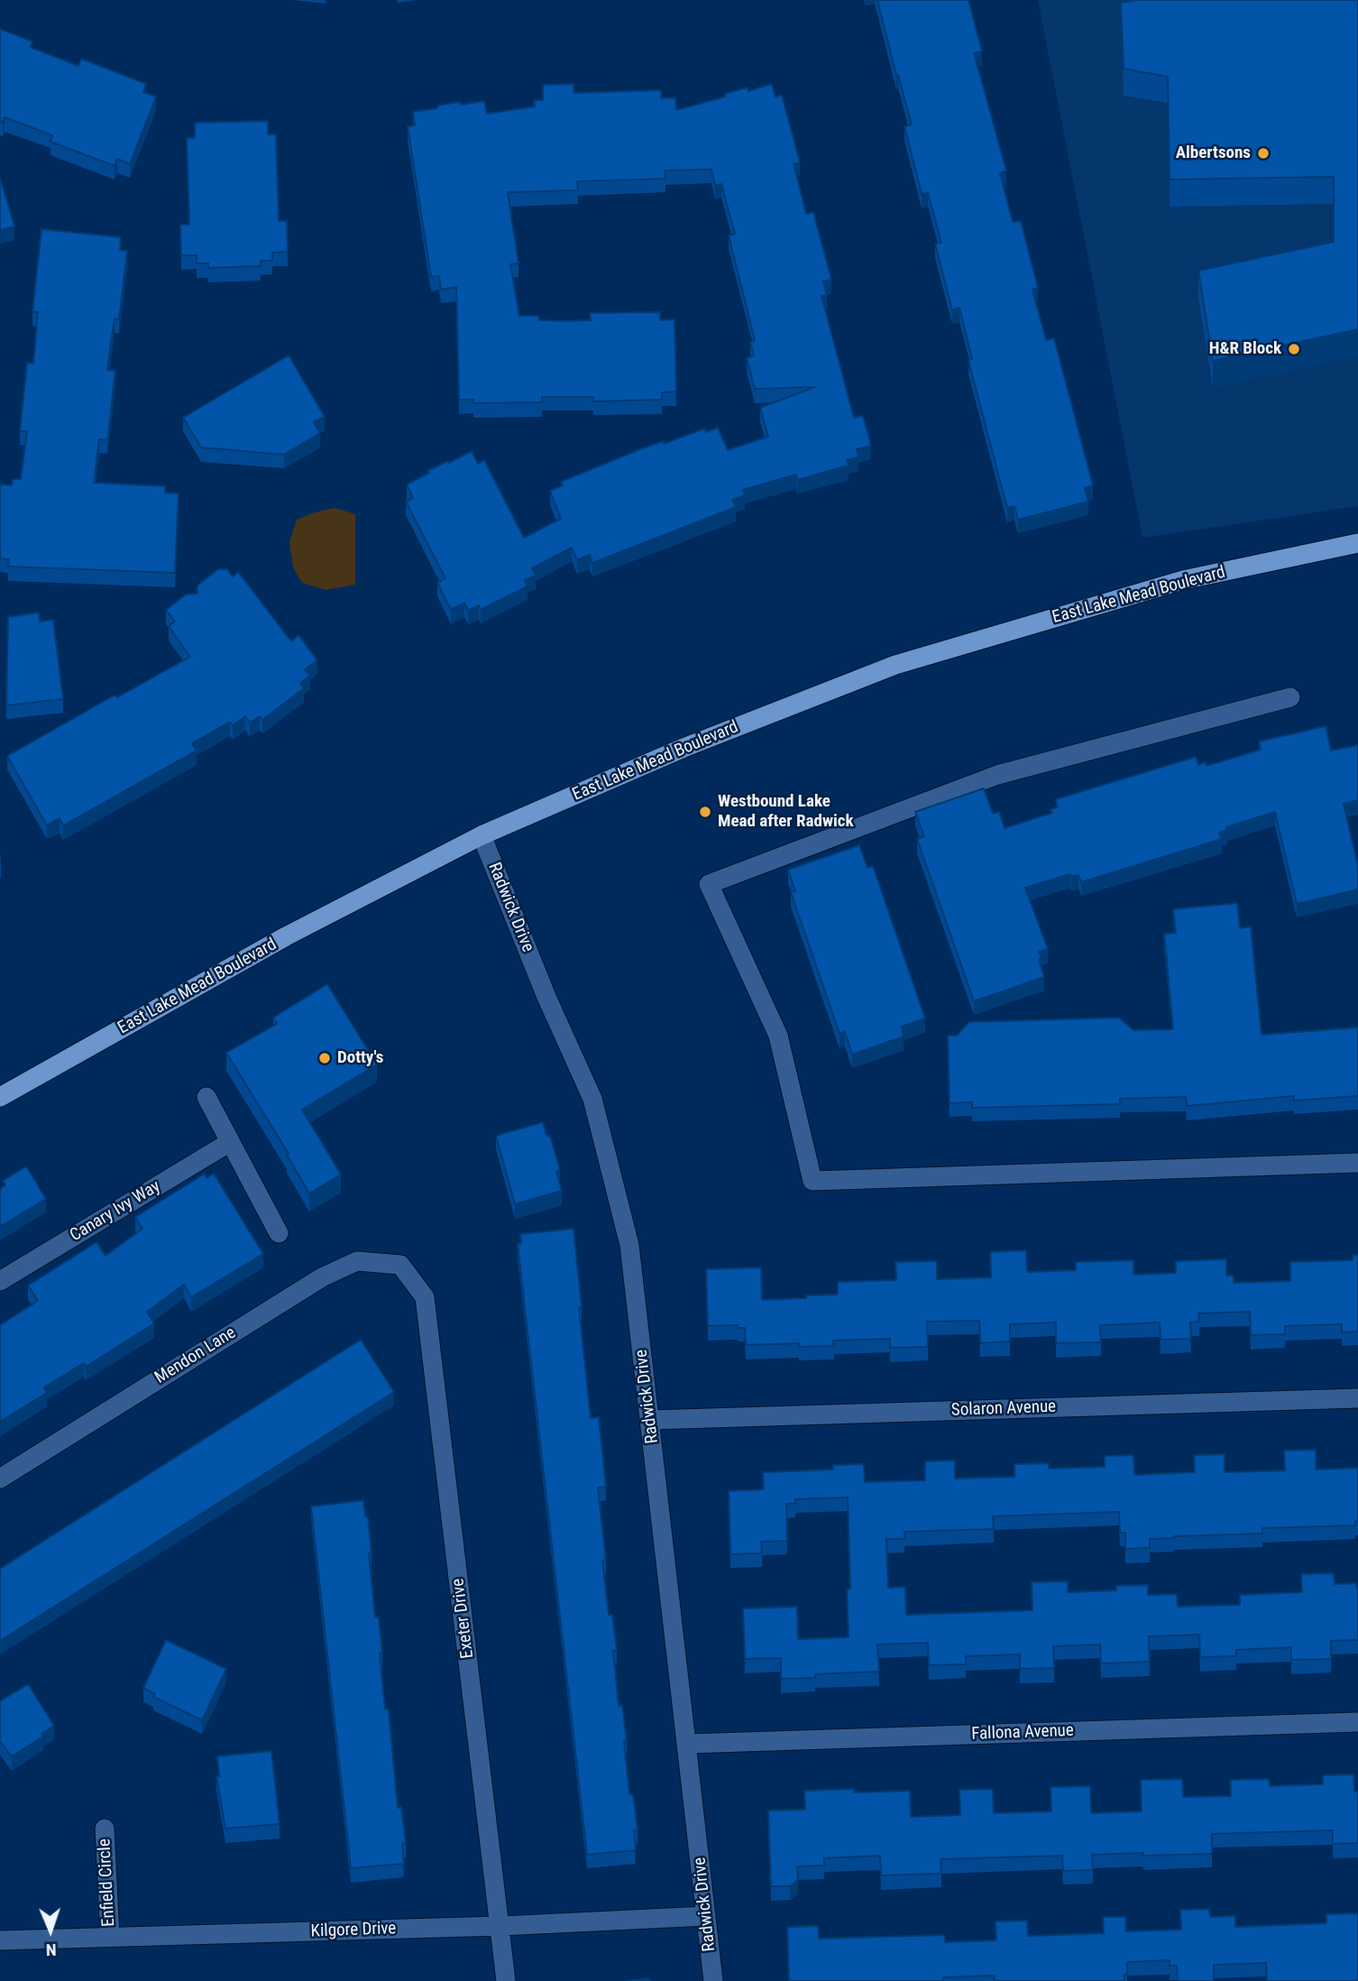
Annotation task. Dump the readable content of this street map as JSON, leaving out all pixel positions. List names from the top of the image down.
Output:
{
  "streets": {
    "main road": ["East Lake Mead Boulevard"],
    "street": [
      "Radwick Drive",
      "Canary Ivy Way",
      "Mendon Lane",
      "Solaron Avenue",
      "Exeter Drive",
      "Fallona Avenue",
      "Enfield Circle",
      "Kilgore Drive"
    ]
  },
  "crossings": [
    ["East Lake Mead Boulevard", "Radwick Drive"],
    ["Radwick Drive", "Solaron Avenue"],
    ["Radwick Drive", "Fallona Avenue"],
    ["Radwick Drive", "Kilgore Drive"],
    ["Mendon Lane", "Exeter Drive"],
    ["Exeter Drive", "Kilgore Drive"],
    ["Enfield Circle", "Kilgore Drive"]
  ],
  "places": [
    "Albertsons",
    "H&R Block",
    "Westbound Lake Mead after Radwick",
    "Dotty's"
  ],
  "north": "bottom"
}
